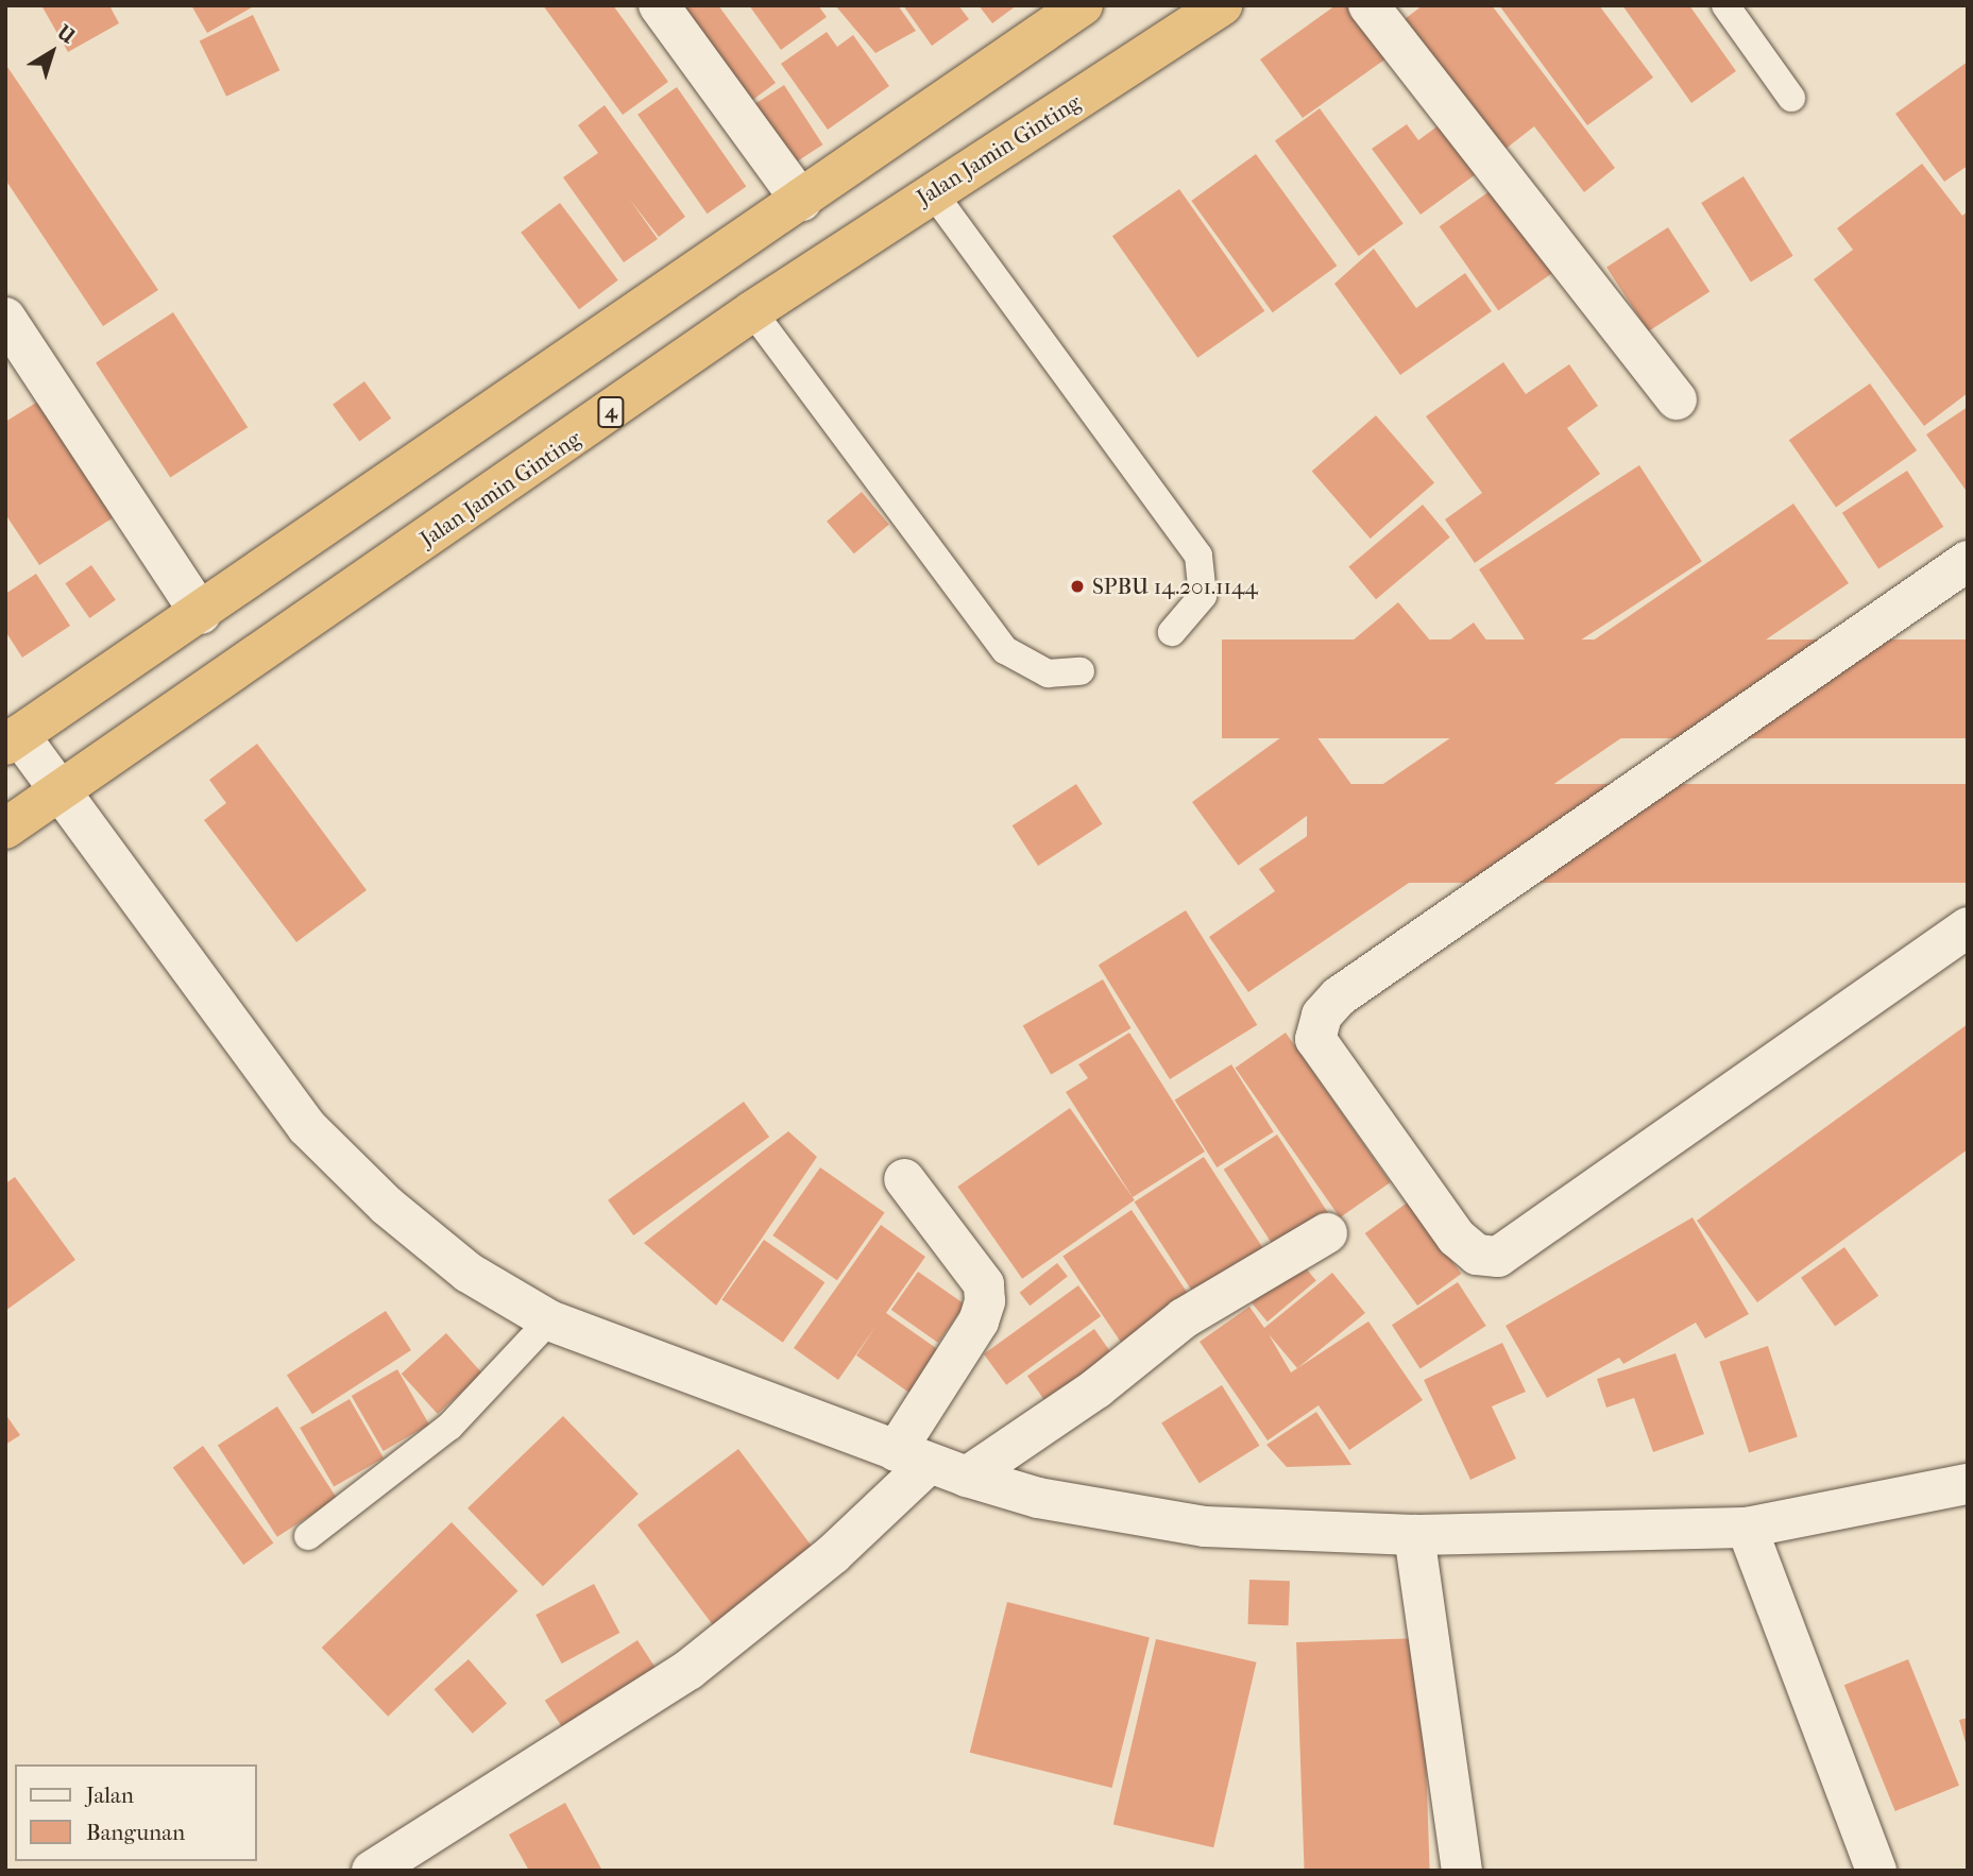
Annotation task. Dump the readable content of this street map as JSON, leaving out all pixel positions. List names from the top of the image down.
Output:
{
  "streets": {
    "highway": ["Jalan Jamin Ginting", "4"]
  },
  "places": ["SPBU 14.201.1144"],
  "legend": ["Jalan", "Bangunan"],
  "north": "top right"
}
